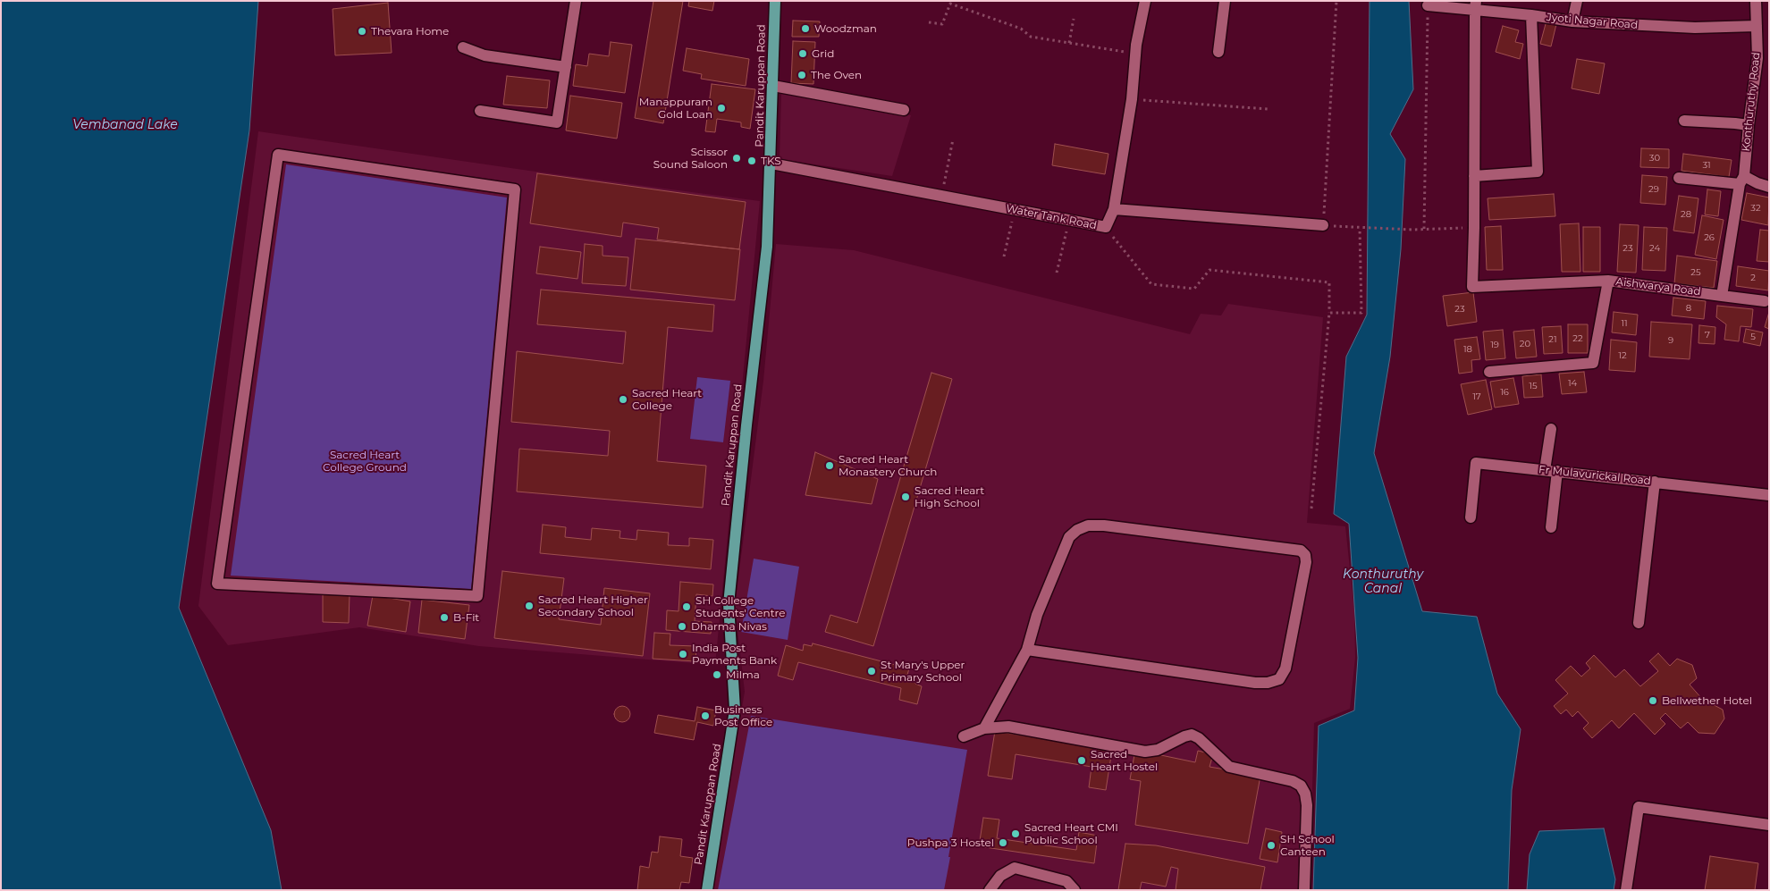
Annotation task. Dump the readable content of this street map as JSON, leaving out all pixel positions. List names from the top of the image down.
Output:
{
  "streets": {
    "main road": ["Pandit Karuppan Road"],
    "street": [
      "Jyoti Nagar Road",
      "Konthuruthy Road",
      "Water Tank Road",
      "Aishwarya Road",
      "Fr Mulavurickal Road"
    ]
  },
  "crossings": [
    ["Jyoti Nagar Road", "Konthuruthy Road"],
    ["Pandit Karuppan Road", "Water Tank Road"]
  ],
  "water": ["Vembanad Lake", "Konthuruthy Canal"],
  "parks": ["Sacred Heart College Ground"],
  "places": [
    "Woodzman",
    "Thevara Home",
    "Grid",
    "The Oven",
    "Manappuram Gold Loan",
    "Scissor Sound Saloon",
    "TKS",
    "Sacred Heart College",
    "Sacred Heart Monastery Church",
    "Sacred Heart High School",
    "Sacred Heart Higher Secondary School",
    "SH College Students' Centre",
    "B-Fit",
    "Dharma Nivas",
    "India Post Payments Bank",
    "St Mary's Upper Primary School",
    "Milma",
    "Bellwether Hotel",
    "Business Post Office",
    "Sacred Heart Hostel",
    "Sacred Heart CMI Public School",
    "Pushpa 3 Hostel",
    "SH School Canteen"
  ],
  "house_numbers": [
    "30",
    "31",
    "29",
    "32",
    "28",
    "26",
    "23",
    "24",
    "25",
    "2",
    "8",
    "23",
    "11",
    "7",
    "5",
    "22",
    "21",
    "9",
    "20",
    "19",
    "18",
    "12",
    "14",
    "15",
    "16",
    "17"
  ]
}
